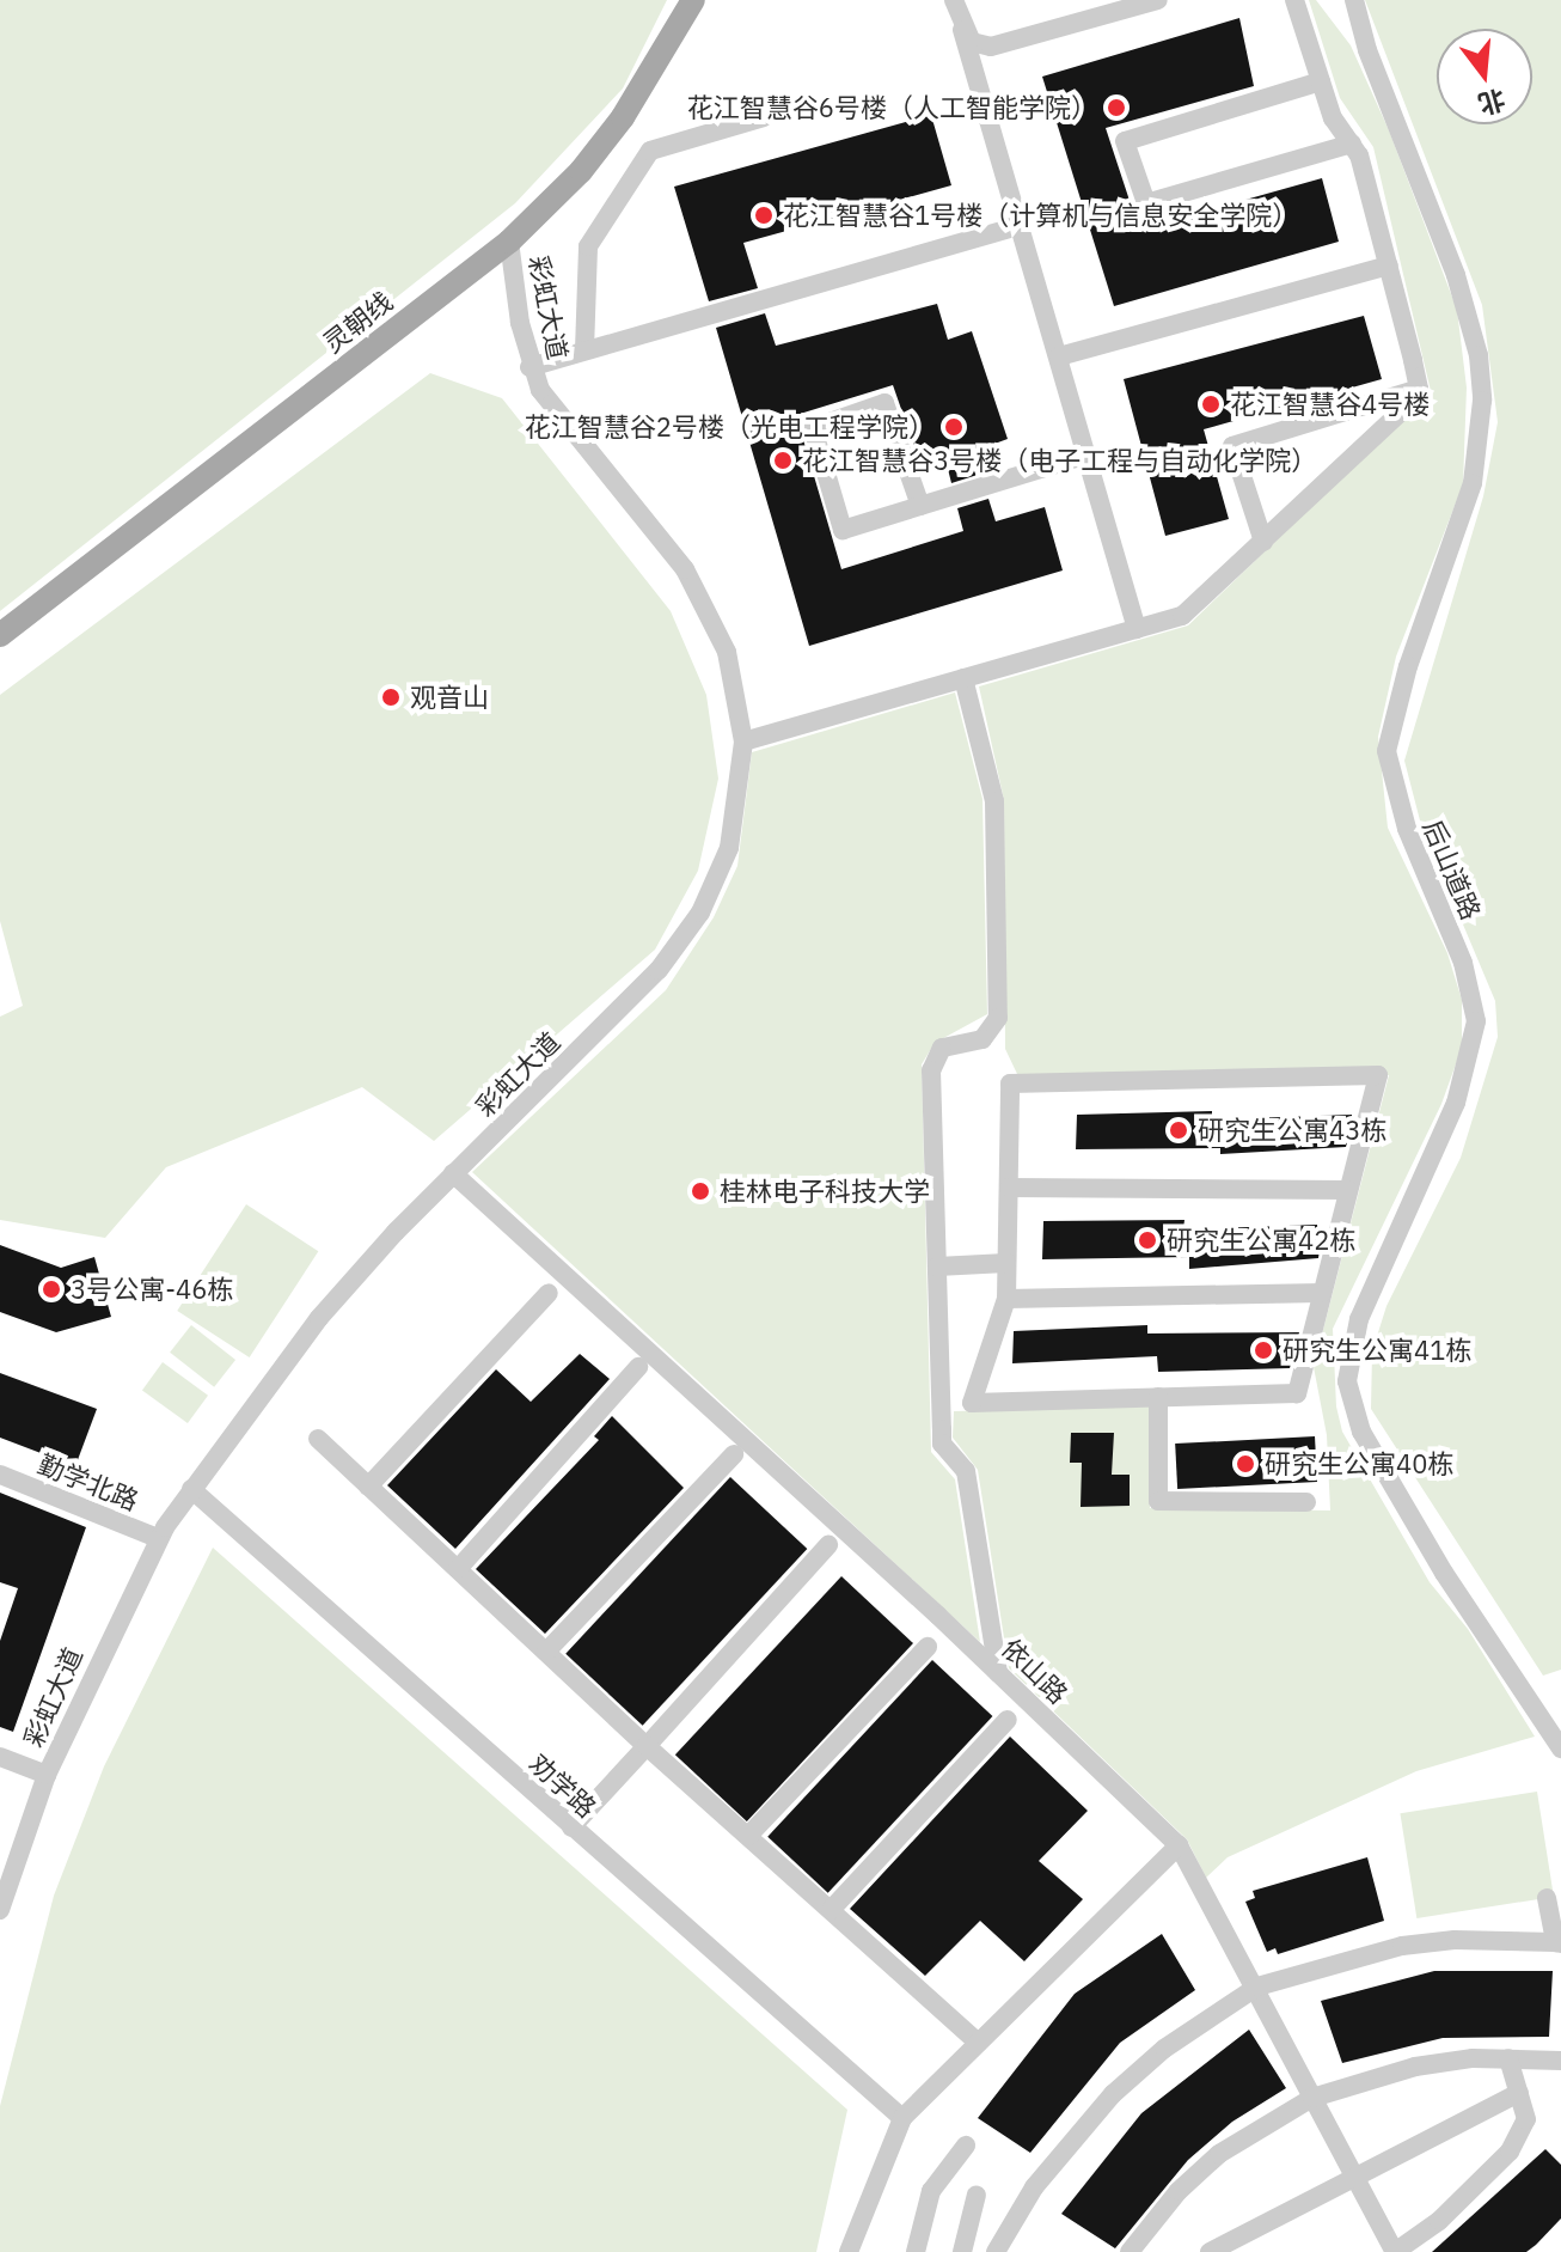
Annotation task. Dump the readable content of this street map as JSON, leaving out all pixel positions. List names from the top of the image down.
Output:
{
  "streets": {
    "main road": ["灵朝线"],
    "street": [
      "彩虹大道",
      "后山道路",
      "勤学北路",
      "依山路",
      "劝学路"
    ]
  },
  "crossings": [
    ["彩虹大道", "灵朝线"],
    ["彩虹大道", "勤学北路"],
    ["彩虹大道", "依山路"],
    ["彩虹大道", "劝学路"]
  ],
  "places": [
    "花江智慧谷6号楼（人工智能学院）",
    "花江智慧谷1号楼（计算机与信息安全学院）",
    "花江智慧谷4号楼",
    "花江智慧谷2号楼（光电工程学院）",
    "花江智慧谷3号楼（电子工程与自动化学院）",
    "观音山",
    "研究生公寓43栋",
    "桂林电子科技大学",
    "研究生公寓42栋",
    "3号公寓-46栋",
    "研究生公寓41栋",
    "研究生公寓40栋"
  ],
  "north": "bottom"
}
